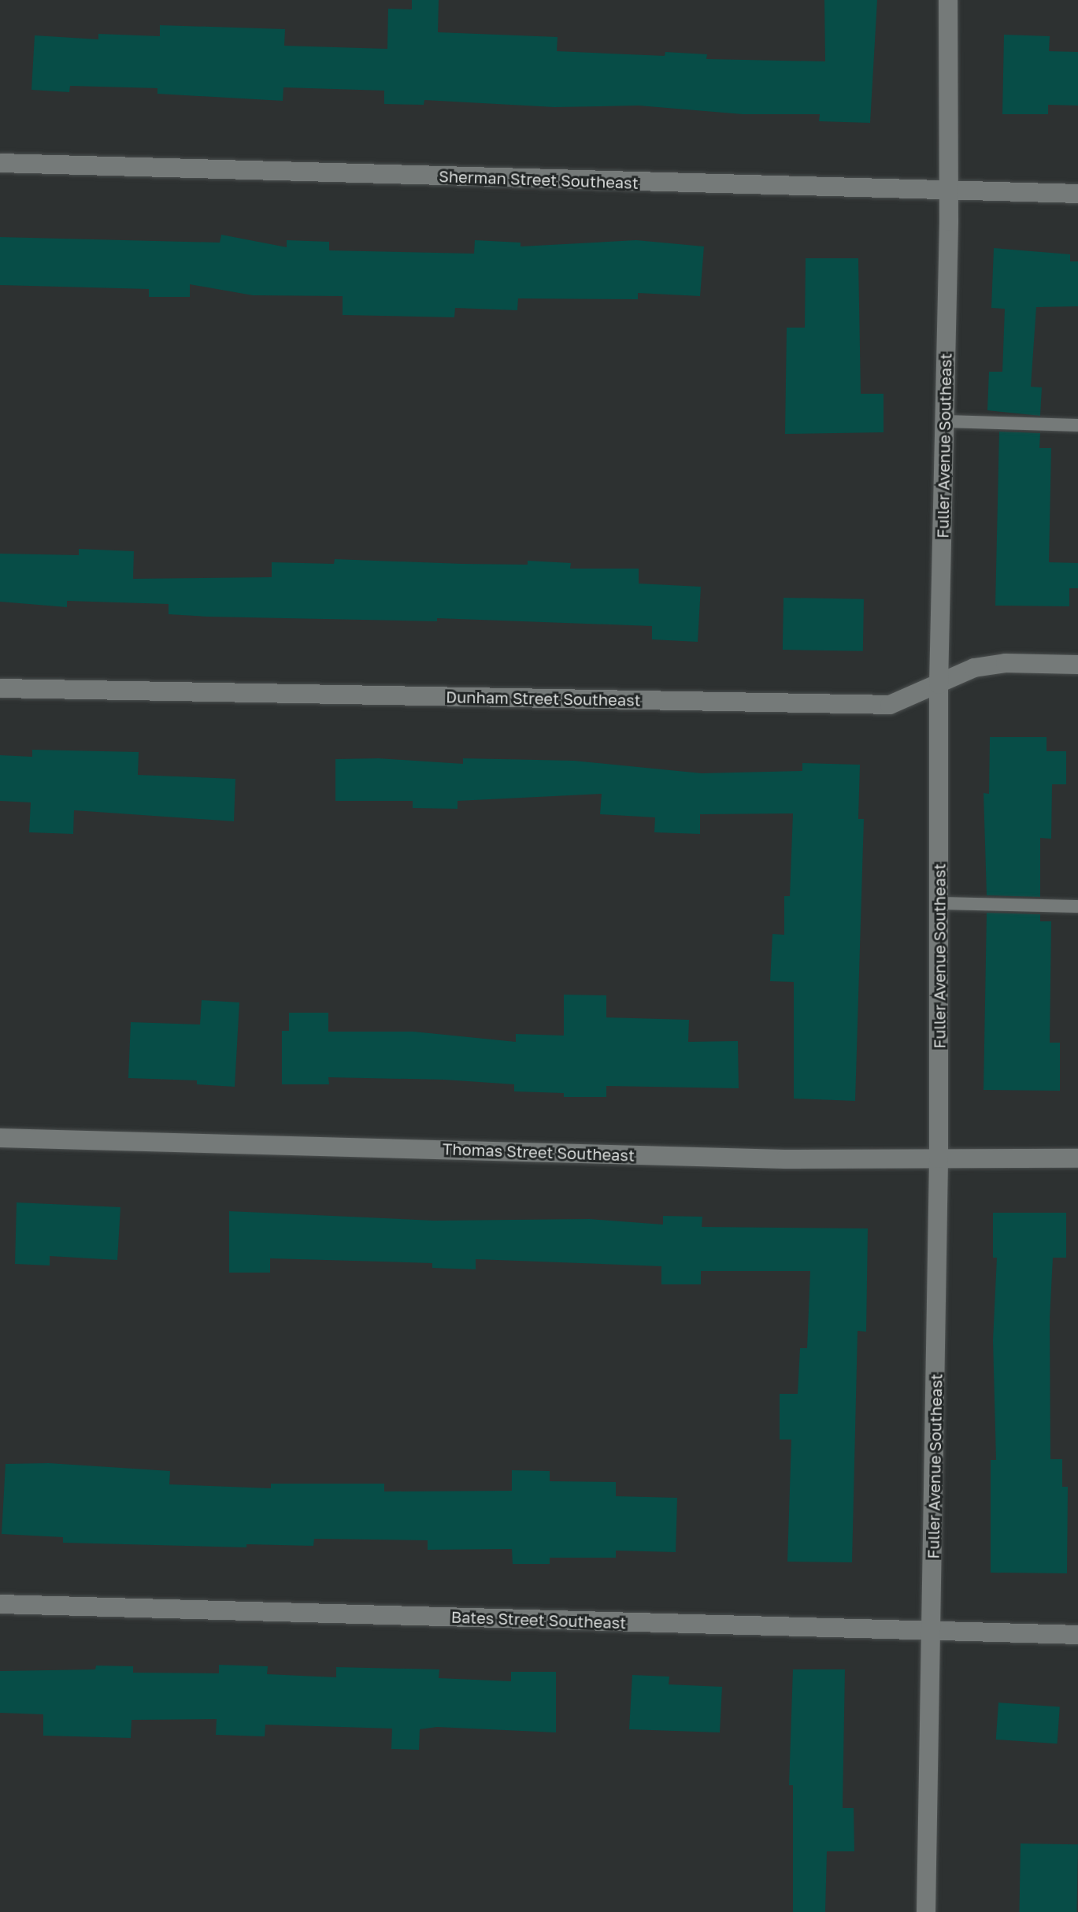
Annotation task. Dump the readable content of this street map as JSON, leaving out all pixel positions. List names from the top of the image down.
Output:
{
  "streets": {
    "street": [
      "Sherman Street Southeast",
      "Fuller Avenue Southeast",
      "Dunham Street Southeast",
      "Thomas Street Southeast",
      "Bates Street Southeast"
    ]
  },
  "crossings": [
    ["Sherman Street Southeast", "Fuller Avenue Southeast"],
    ["Fuller Avenue Southeast", "Dunham Street Southeast"],
    ["Fuller Avenue Southeast", "Thomas Street Southeast"],
    ["Fuller Avenue Southeast", "Bates Street Southeast"]
  ]
}
